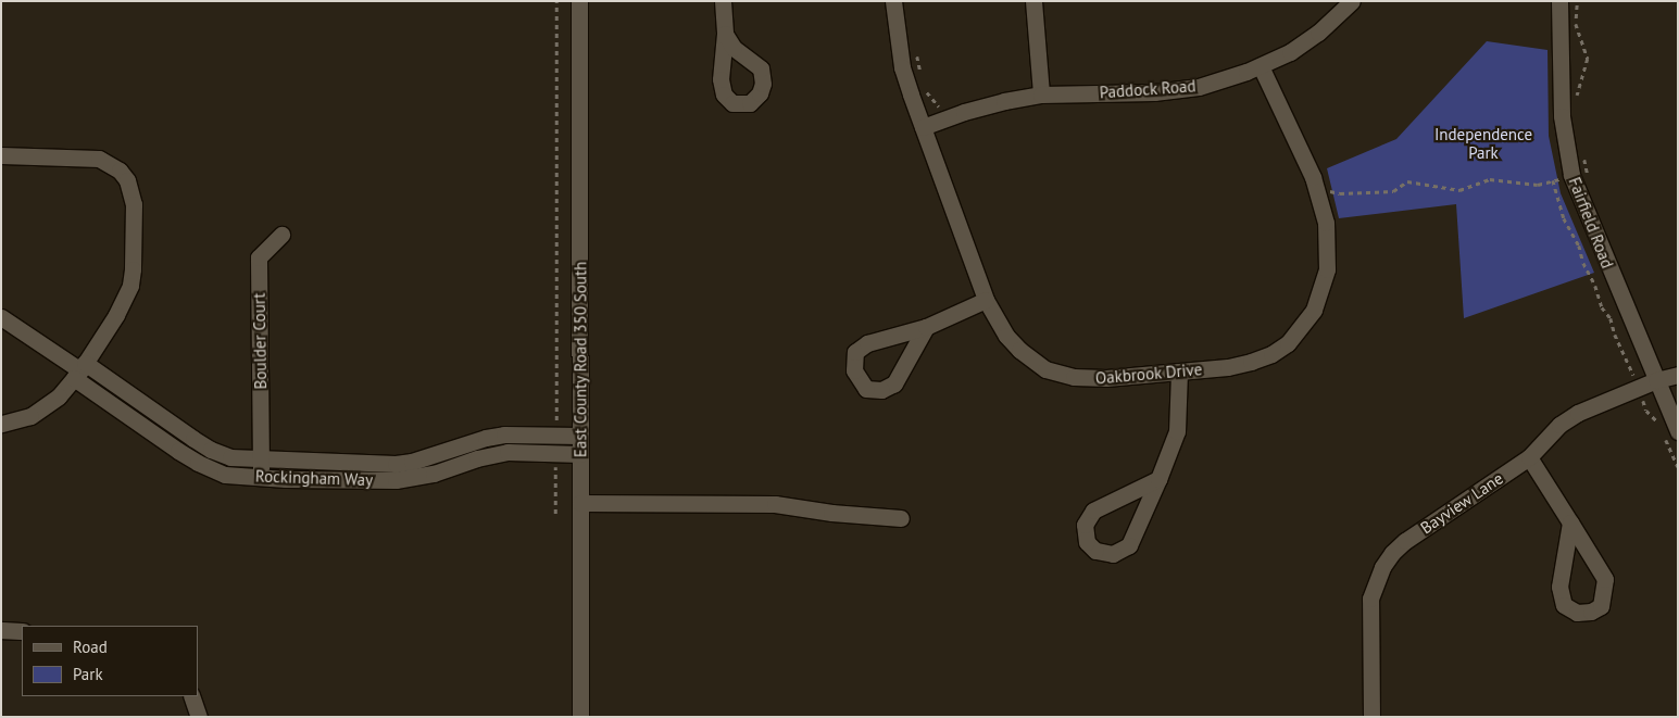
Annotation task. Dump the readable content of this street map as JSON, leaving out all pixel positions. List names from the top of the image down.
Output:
{
  "streets": {
    "street": [
      "Paddock Road",
      "Fairfield Road",
      "Boulder Court",
      "East County Road 350 South",
      "Oakbrook Drive",
      "Rockingham Way",
      "Bayview Lane"
    ]
  },
  "crossings": [
    ["Paddock Road", "Oakbrook Drive"],
    ["Fairfield Road", "Bayview Lane"],
    ["Boulder Court", "Rockingham Way"],
    ["East County Road 350 South", "Rockingham Way"]
  ],
  "parks": ["Independence Park"],
  "legend": ["Road", "Park"]
}
